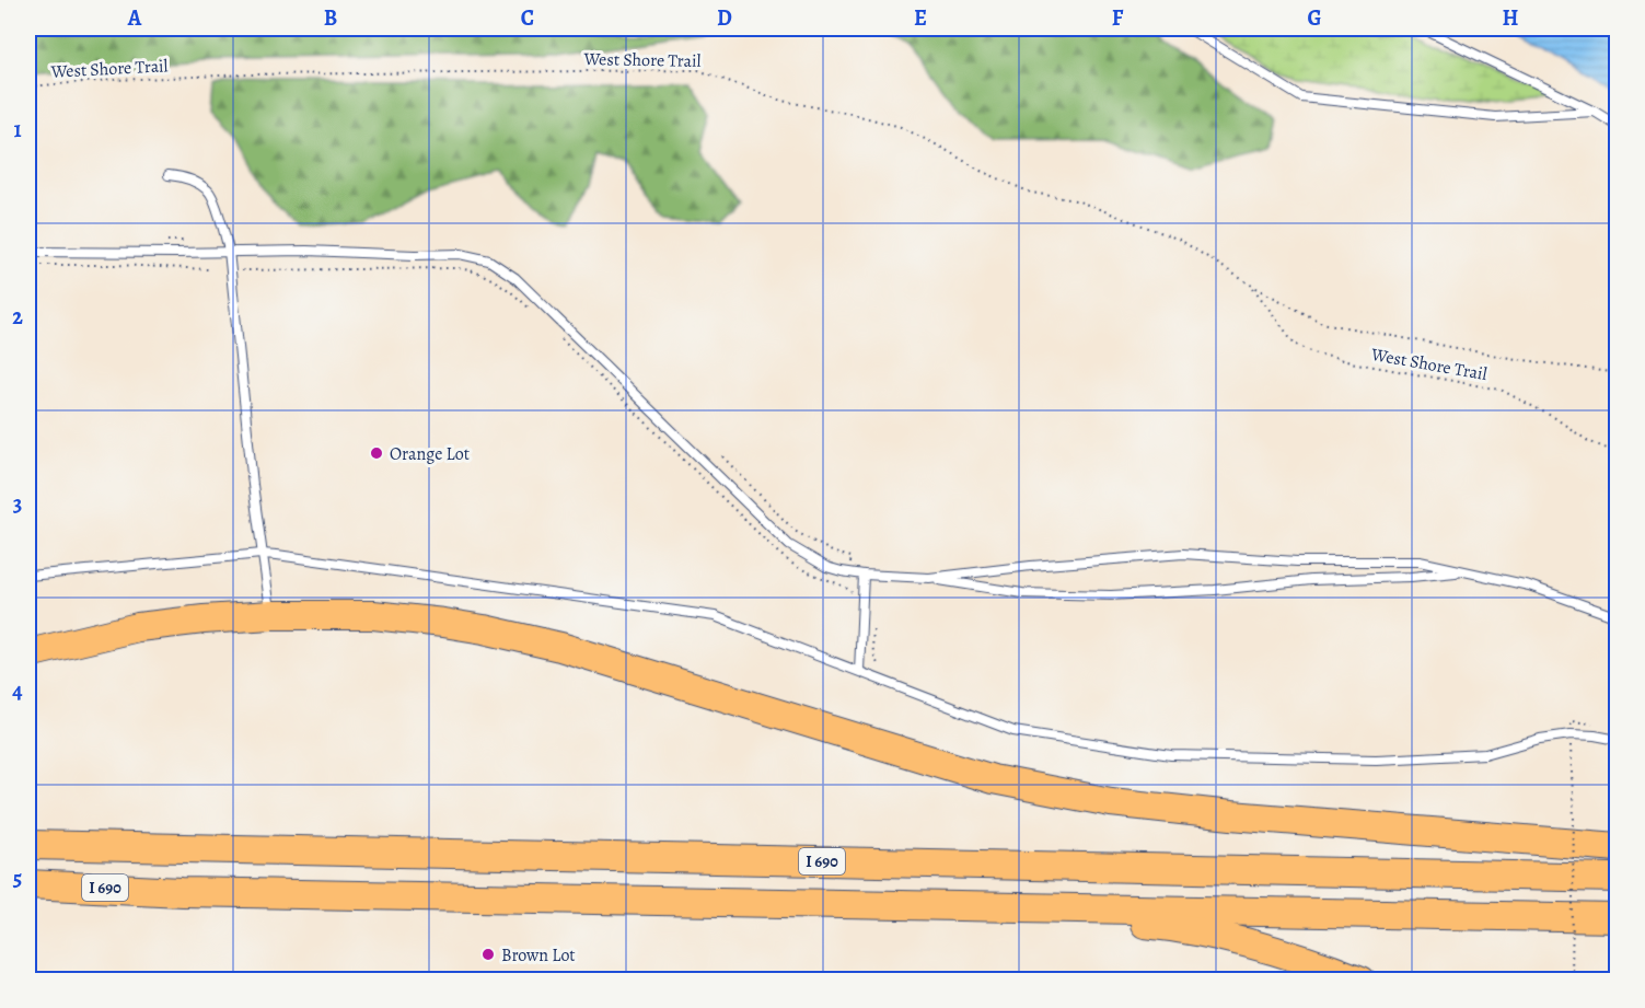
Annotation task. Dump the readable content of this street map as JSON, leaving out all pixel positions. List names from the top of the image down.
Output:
{
  "streets": {
    "highway": ["I 690"],
    "path": ["West Shore Trail"]
  },
  "places": ["Orange Lot", "Brown Lot"],
  "grid": {
    "columns": [
      "A",
      "B",
      "C",
      "D",
      "E",
      "F",
      "G",
      "H"
    ],
    "rows": [
      "1",
      "2",
      "3",
      "4",
      "5"
    ]
  }
}
